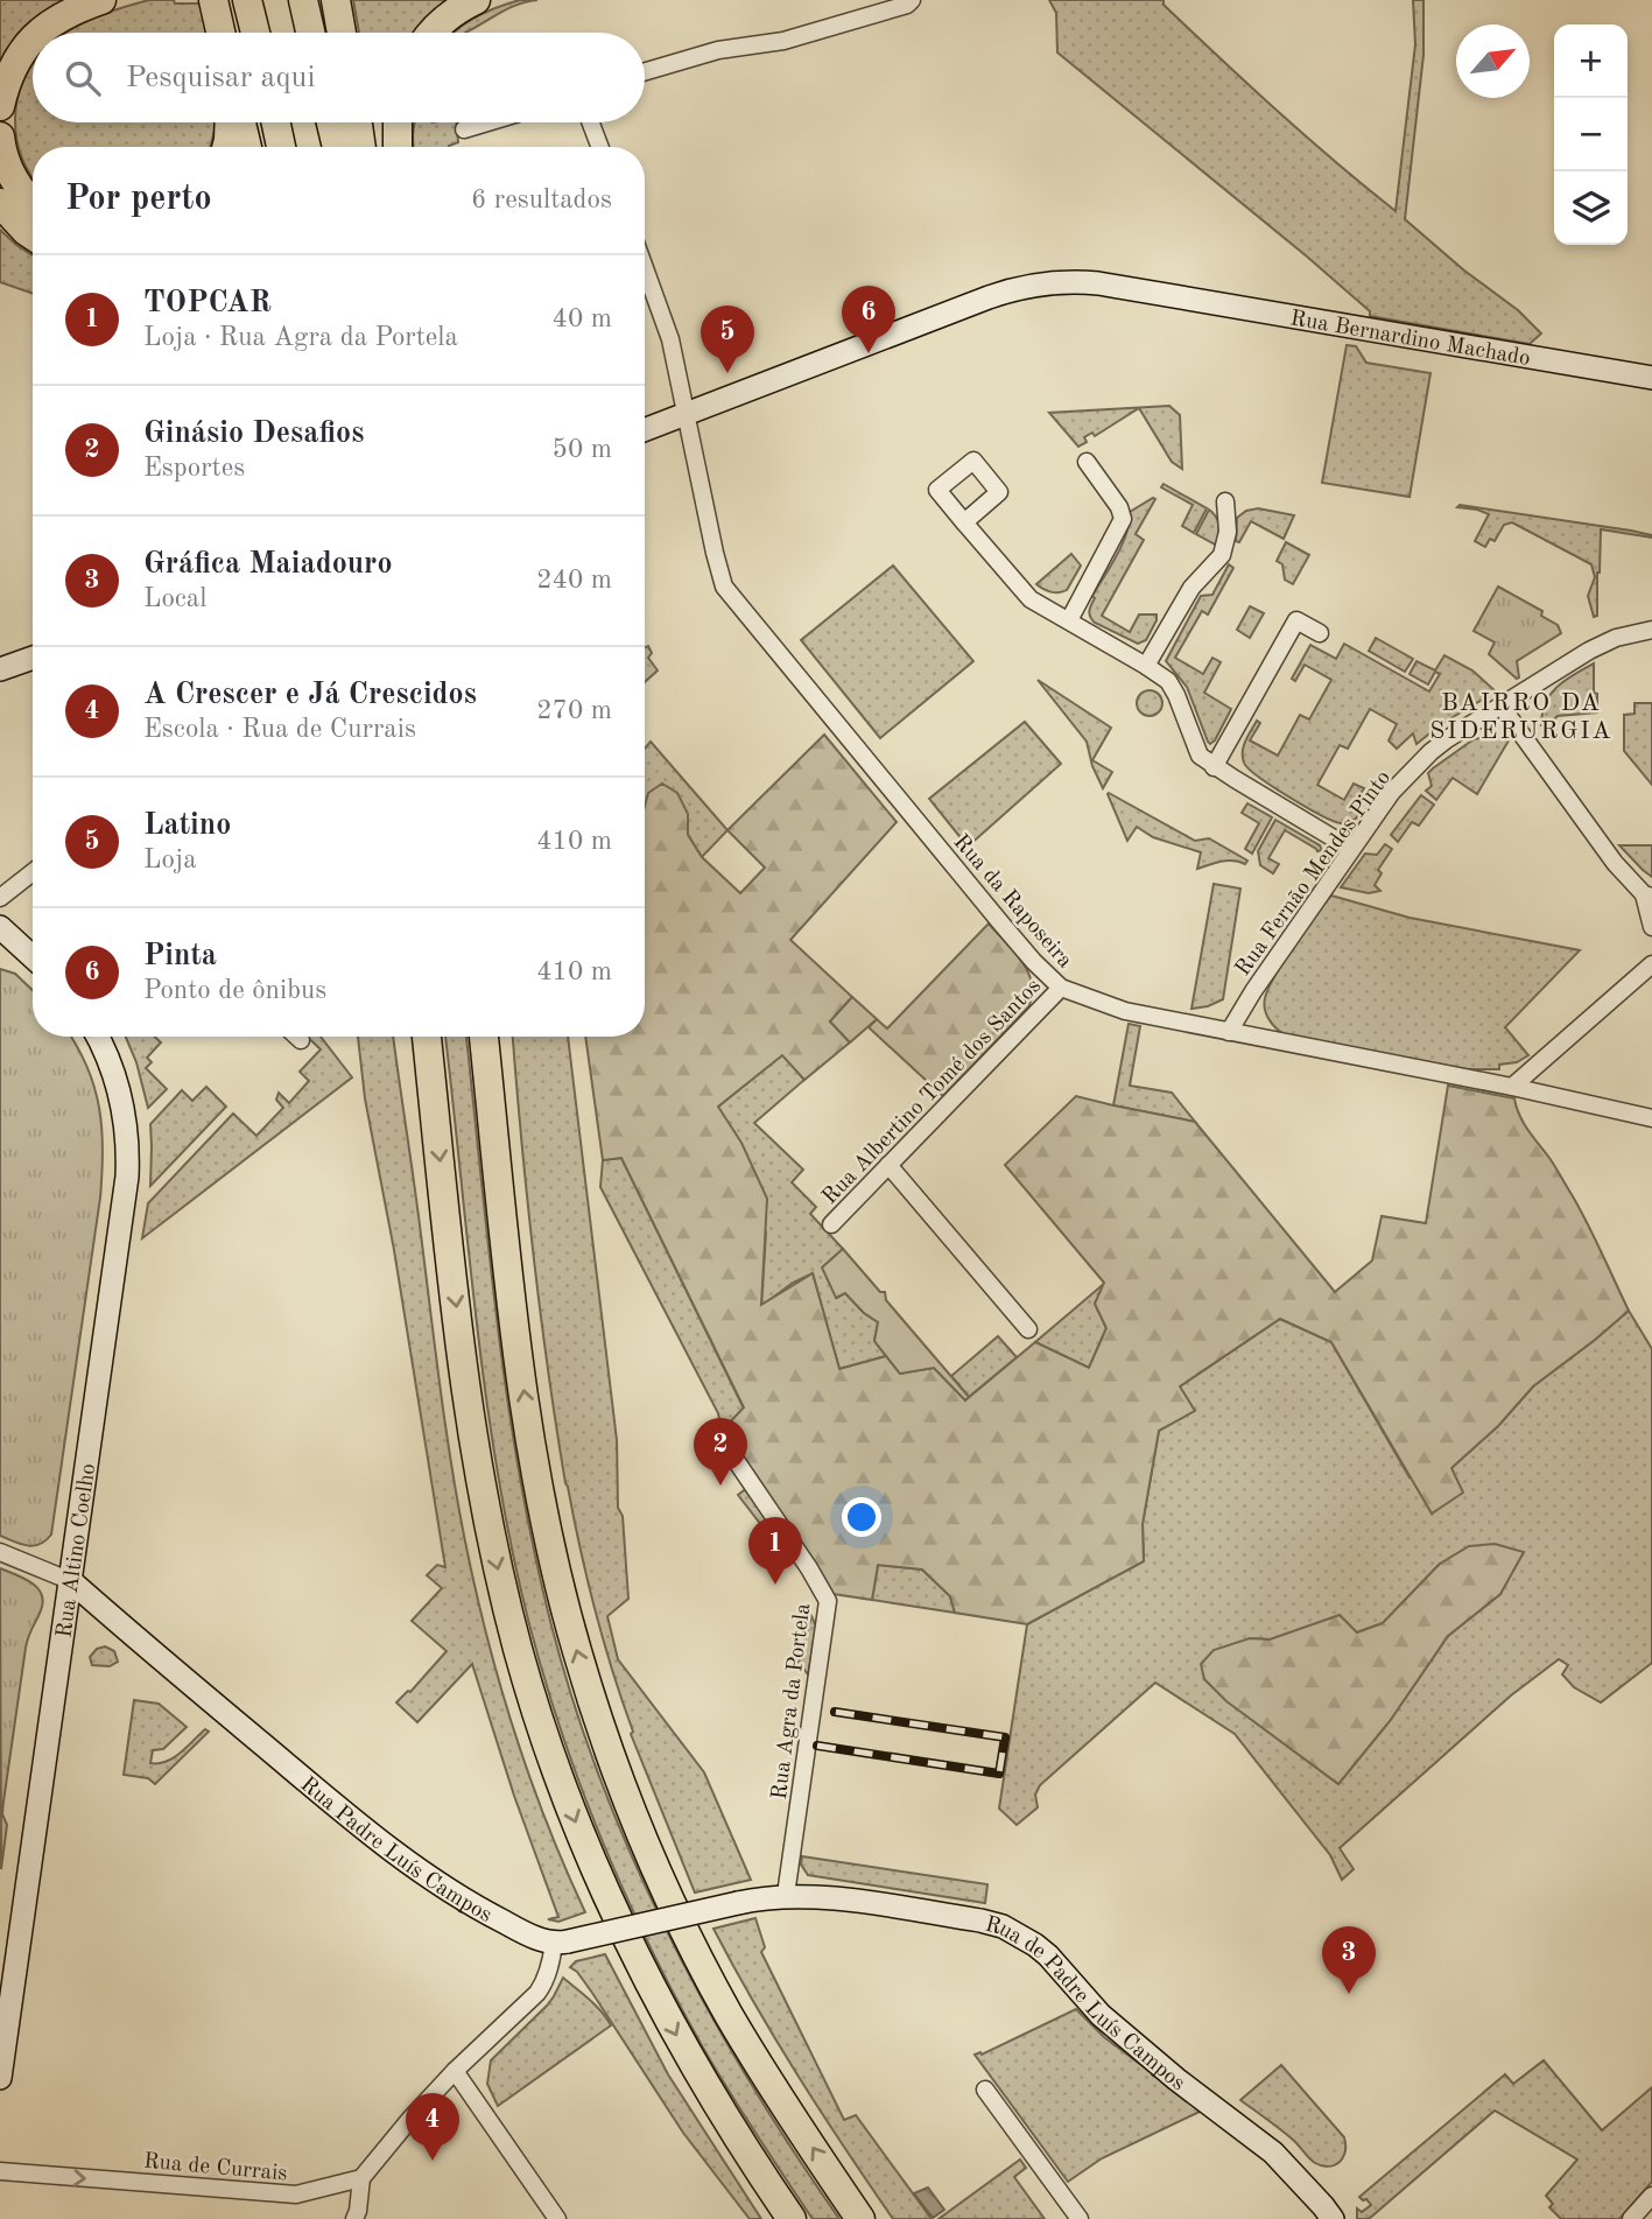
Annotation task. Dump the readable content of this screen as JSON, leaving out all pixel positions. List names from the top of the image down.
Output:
{
  "streets": {
    "main road": [
      "Rua Bernardino Machado",
      "Rua Altino Coelho",
      "Rua Padre Luís Campos",
      "Rua de Padre Luís Campos"
    ],
    "street": [
      "Rua Fernão Mendes Pinto",
      "Rua da Raposeira",
      "Rua Albertino Tomé dos Santos",
      "Rua Agra da Portela",
      "Rua de Currais"
    ]
  },
  "crossings": [
    ["Rua Bernardino Machado", "Rua da Raposeira"],
    ["Rua Fernão Mendes Pinto", "Rua da Raposeira"],
    ["Rua da Raposeira", "Rua Albertino Tomé dos Santos"],
    ["Rua Altino Coelho", "Rua Padre Luís Campos"],
    ["Rua Agra da Portela", "Rua de Padre Luís Campos"]
  ],
  "one_way": ["Rua de Currais"],
  "districts": ["BAIRRO DA SIDERURGIA"],
  "north": "top right",
  "page": {
    "map_buttons": ["+", "−"],
    "search": "Pesquisar aqui",
    "heading": ["Por perto", "6 resultados"],
    "list": [
      {
        "mark": "1",
        "name": "TOPCAR",
        "note": "Loja · Rua Agra da Portela",
        "value": "40 m"
      },
      {
        "mark": "2",
        "name": "Ginásio Desafios",
        "note": "Esportes",
        "value": "50 m"
      },
      {
        "mark": "3",
        "name": "Gráfica Maiadouro",
        "note": "Local",
        "value": "240 m"
      },
      {
        "mark": "4",
        "name": "A Crescer e Já Crescidos",
        "note": "Escola · Rua de Currais",
        "value": "270 m"
      },
      {
        "mark": "5",
        "name": "Latino",
        "note": "Loja",
        "value": "410 m"
      },
      {
        "mark": "6",
        "name": "Pinta",
        "note": "Ponto de ônibus",
        "value": "410 m"
      }
    ],
    "pins": [
      "6",
      "5",
      "2",
      "1",
      "3",
      "4"
    ]
  }
}
